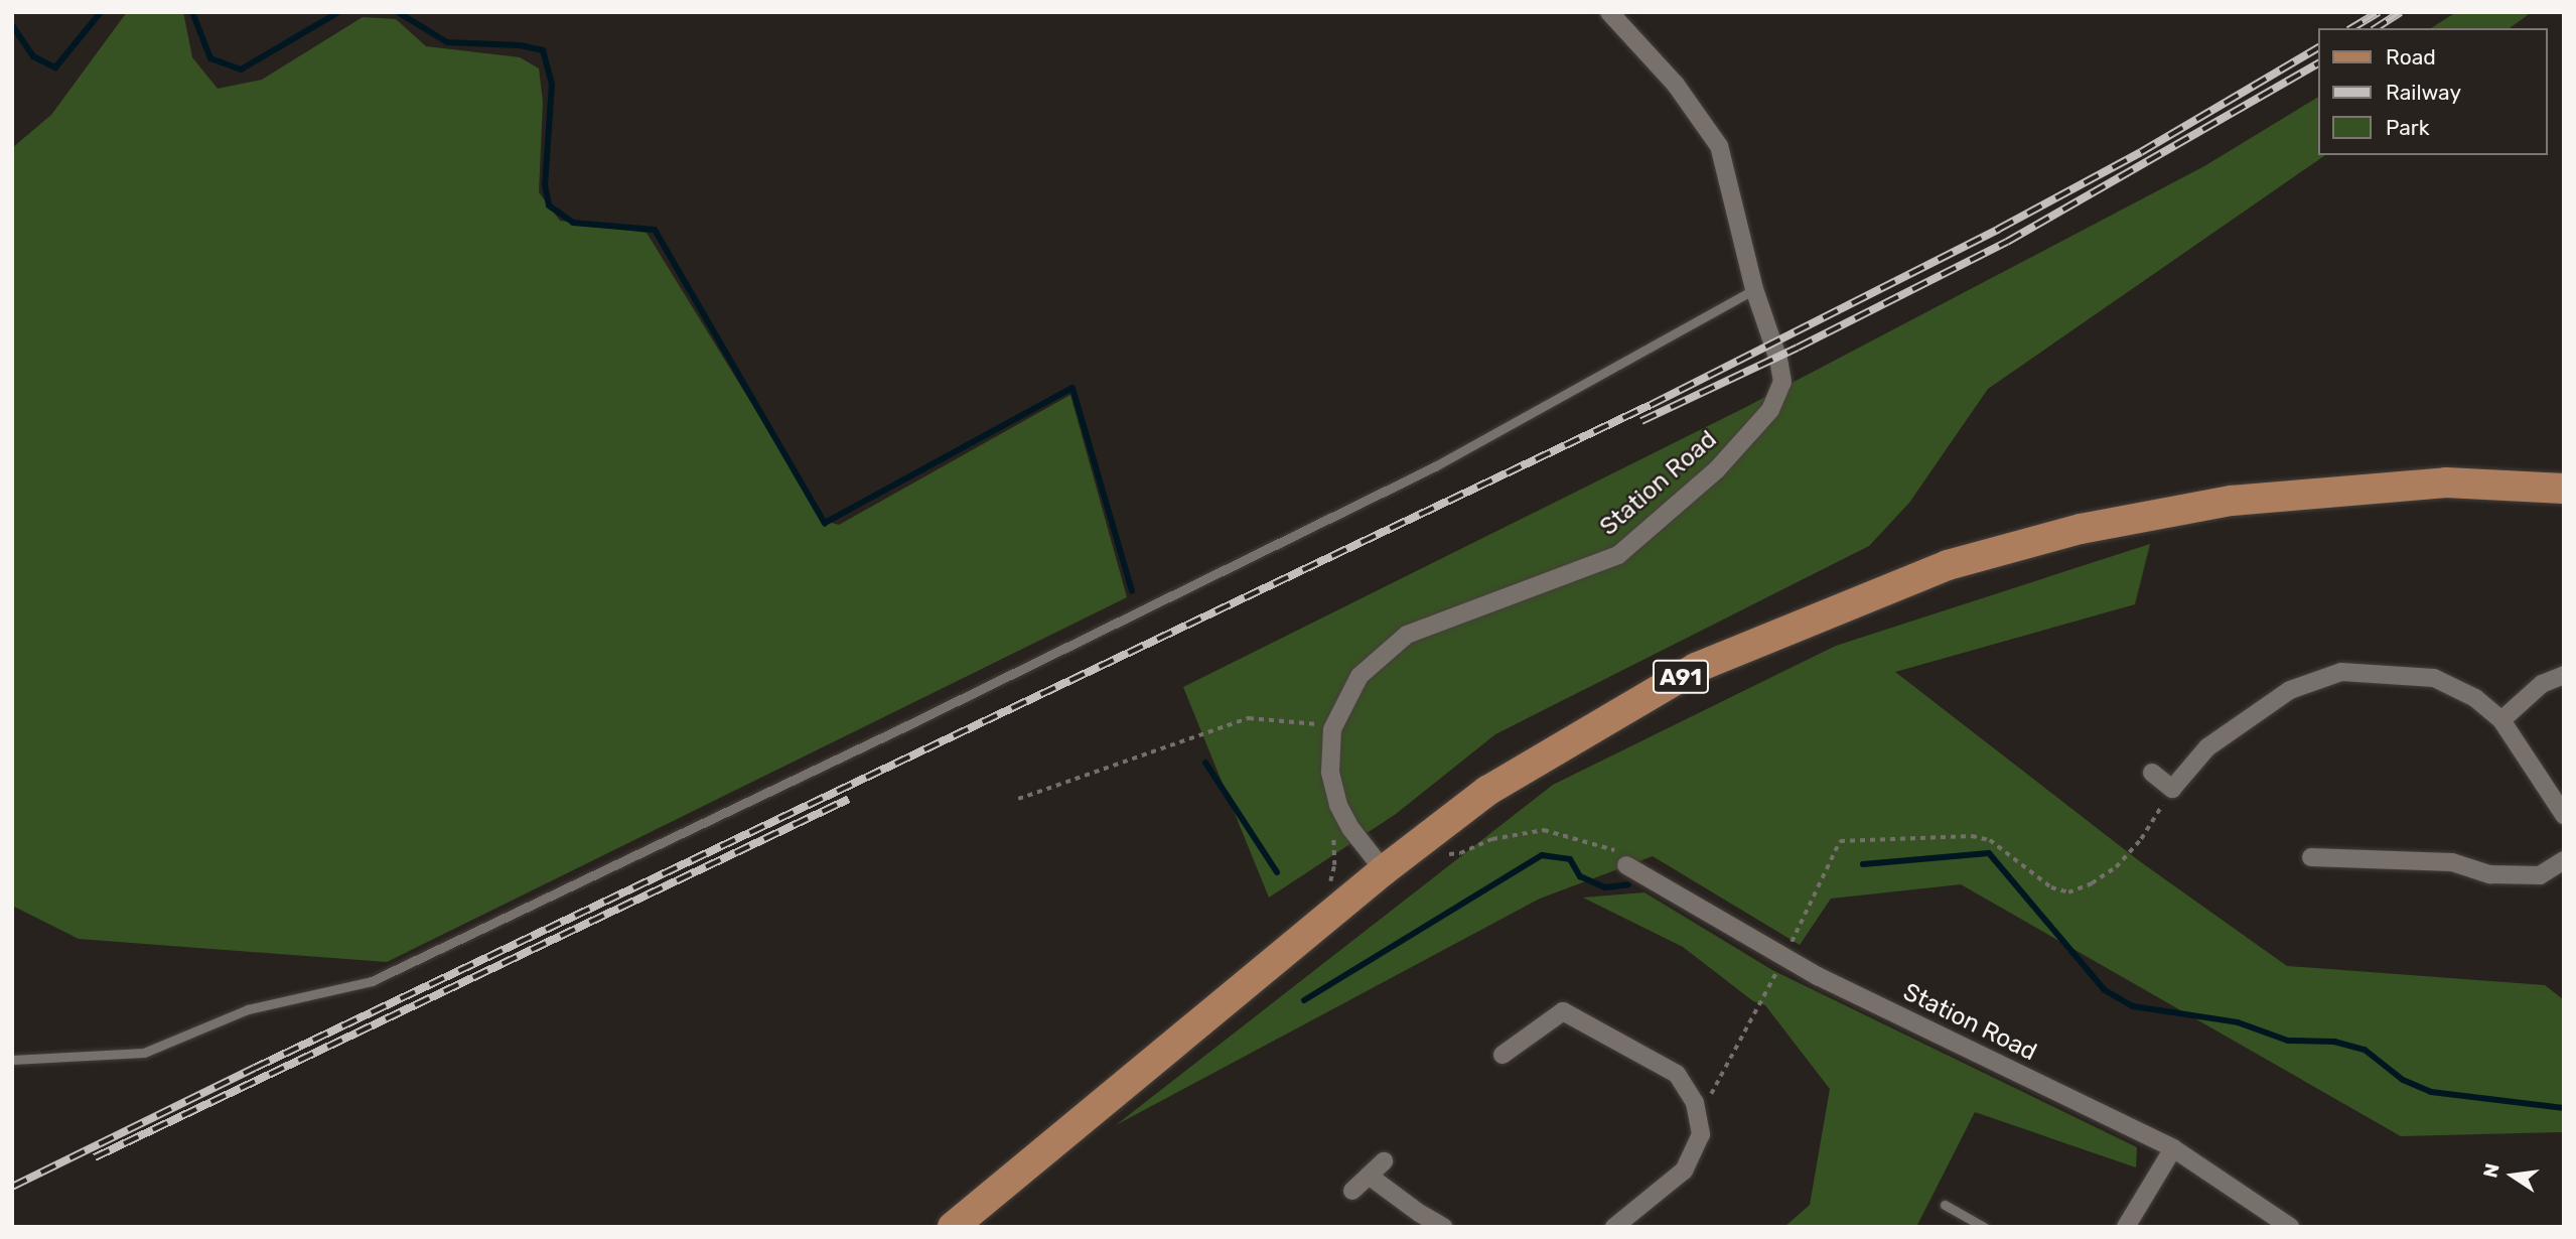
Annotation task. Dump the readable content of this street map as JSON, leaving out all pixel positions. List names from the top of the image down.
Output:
{
  "streets": {
    "main road": ["A91"],
    "street": ["Station Road"]
  },
  "crossings": [
    ["Station Road", "A91"]
  ],
  "legend": ["Road", "Railway", "Park"],
  "north": "left"
}
